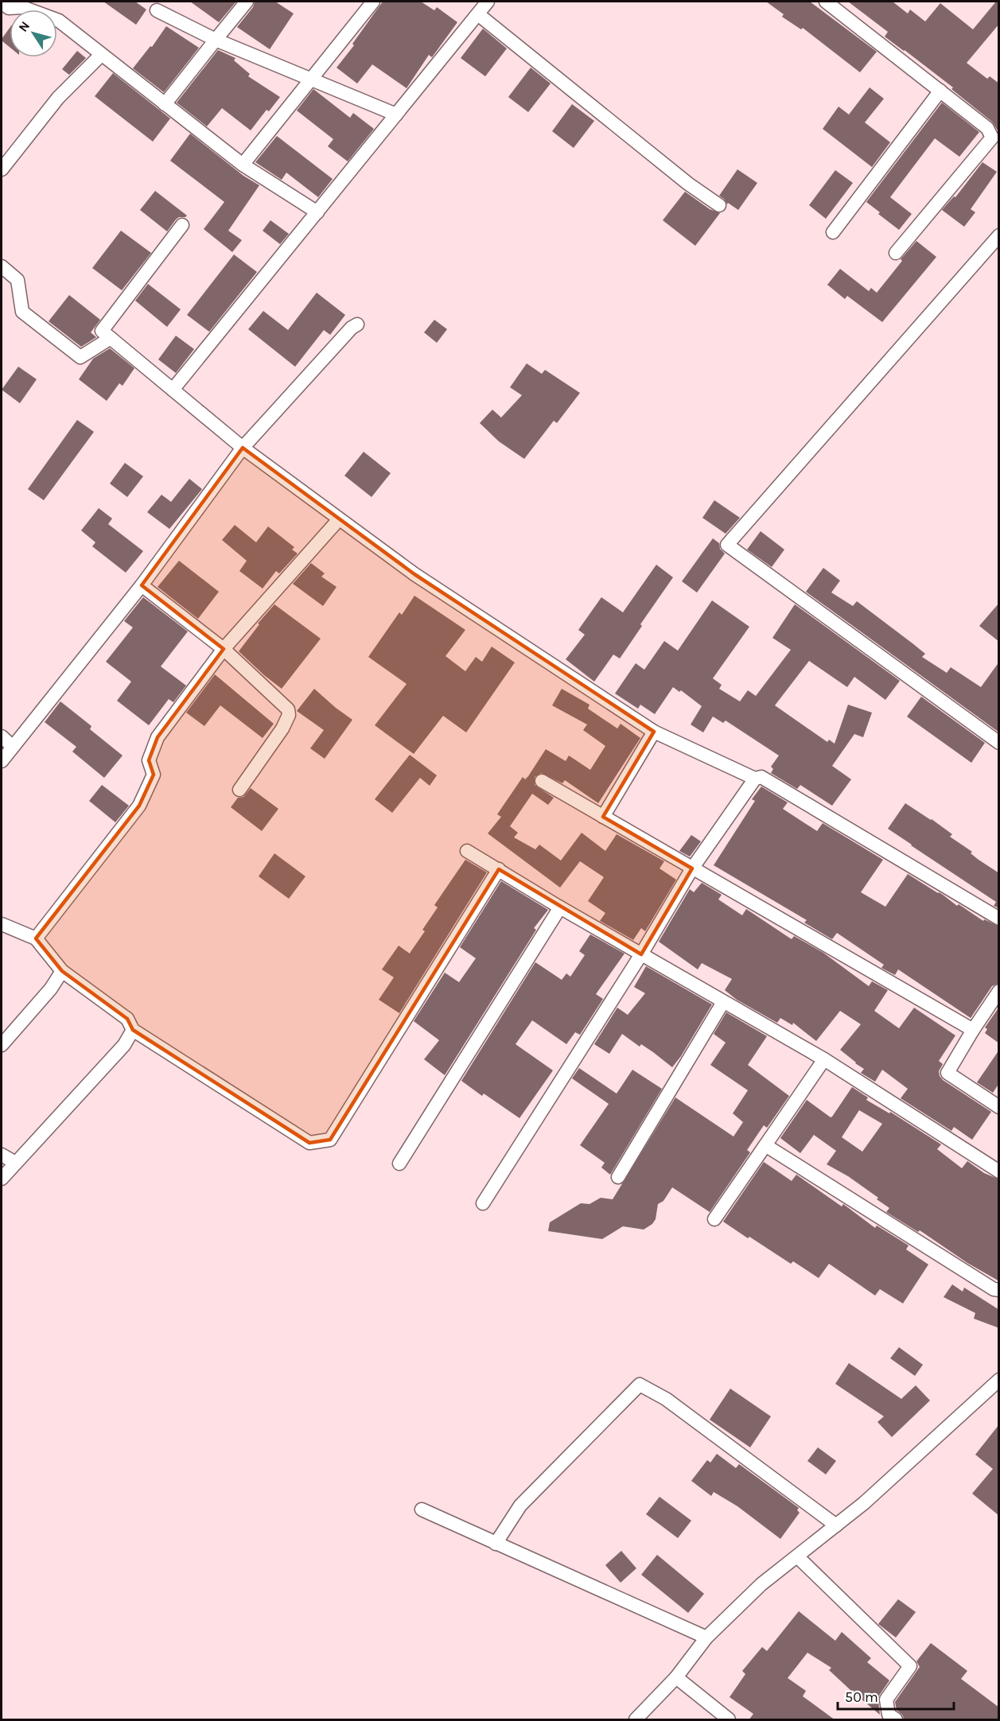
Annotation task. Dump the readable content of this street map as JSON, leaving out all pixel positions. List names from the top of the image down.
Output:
{
  "scale_bar": "50 m",
  "north": "top left"
}
